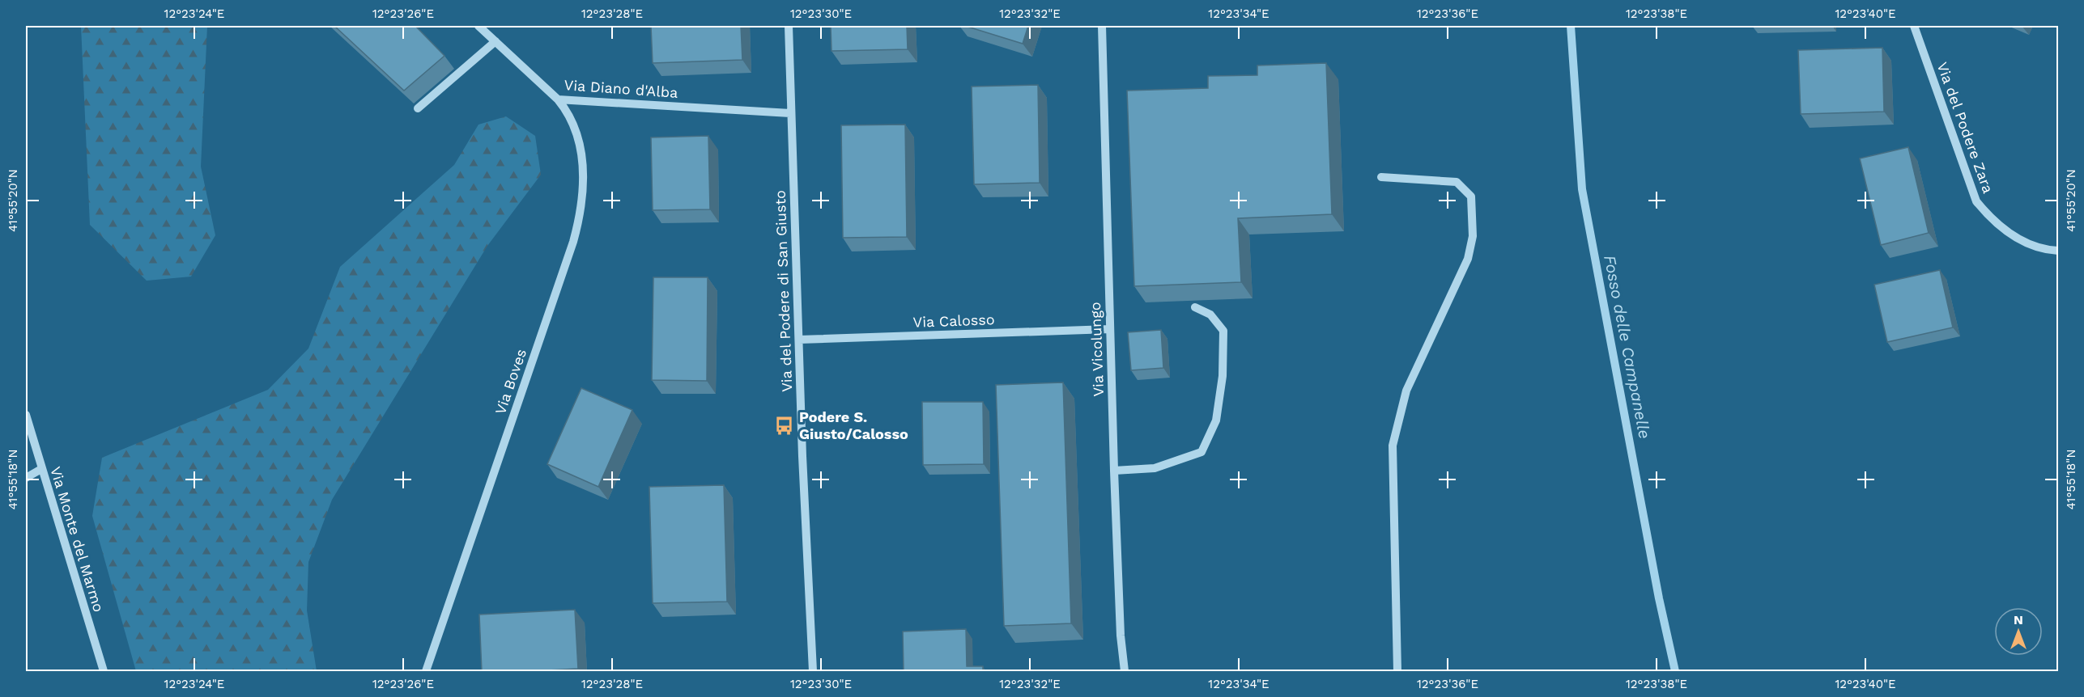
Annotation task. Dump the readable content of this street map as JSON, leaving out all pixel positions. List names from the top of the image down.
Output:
{
  "streets": {
    "street": [
      "Via Diano d'Alba",
      "Via del Podere Zara",
      "Via del Podere di San Giusto",
      "Via Calosso",
      "Via Vicolungo",
      "Via Boves",
      "Via Monte del Marmo"
    ]
  },
  "crossings": [
    ["Via Diano d'Alba", "Via del Podere di San Giusto"],
    ["Via Diano d'Alba", "Via Boves"],
    ["Via del Podere di San Giusto", "Via Calosso"],
    ["Via Calosso", "Via Vicolungo"]
  ],
  "water": ["Fosso delle Campanelle"],
  "places": {
    "bus stop": ["Podere S. Giusto/Calosso"]
  },
  "north": "top",
  "coordinates": [
    "12°23'24\"E",
    "12°23'26\"E",
    "12°23'28\"E",
    "12°23'30\"E",
    "12°23'32\"E",
    "12°23'34\"E",
    "12°23'36\"E",
    "12°23'38\"E",
    "12°23'40\"E",
    "41°55'20\"N",
    "41°55'18\"N"
  ]
}
